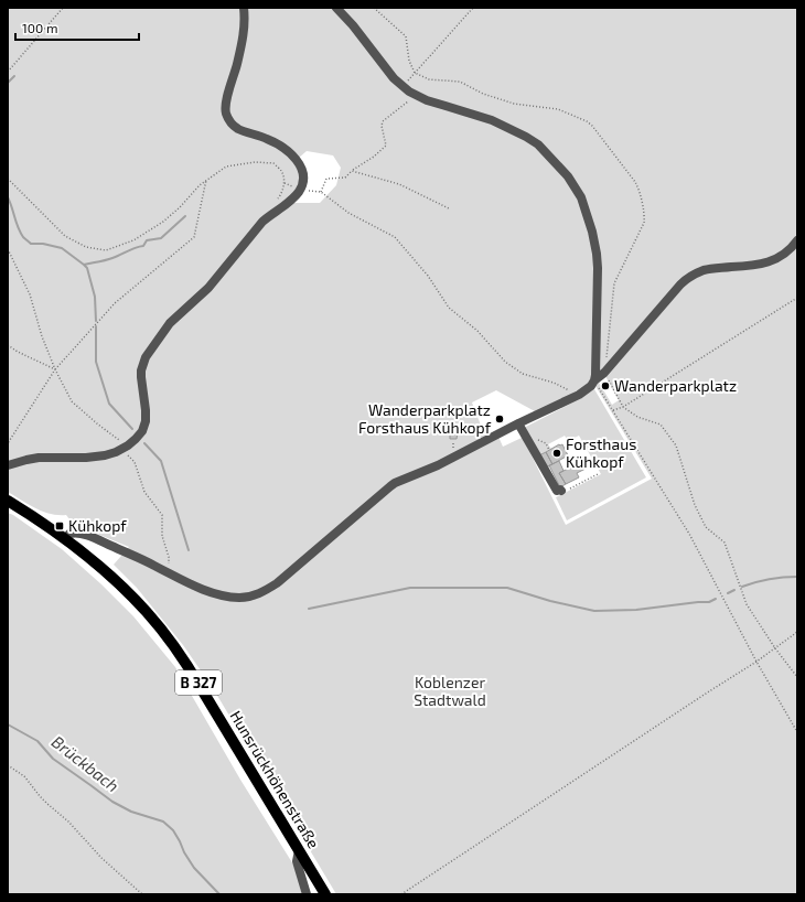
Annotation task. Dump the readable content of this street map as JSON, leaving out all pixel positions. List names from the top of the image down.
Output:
{
  "streets": {
    "main road": ["B 327", "Hunsrückhöhenstraße"]
  },
  "water": ["Brückbach"],
  "parks": ["Koblenzer Stadtwald"],
  "places": {
    "other": ["Wanderparkplatz", "Wanderparkplatz Forsthaus Kühkopf", "Forsthaus Kühkopf"],
    "transit": ["Kühkopf"]
  },
  "scale_bar": "100 m"
}
